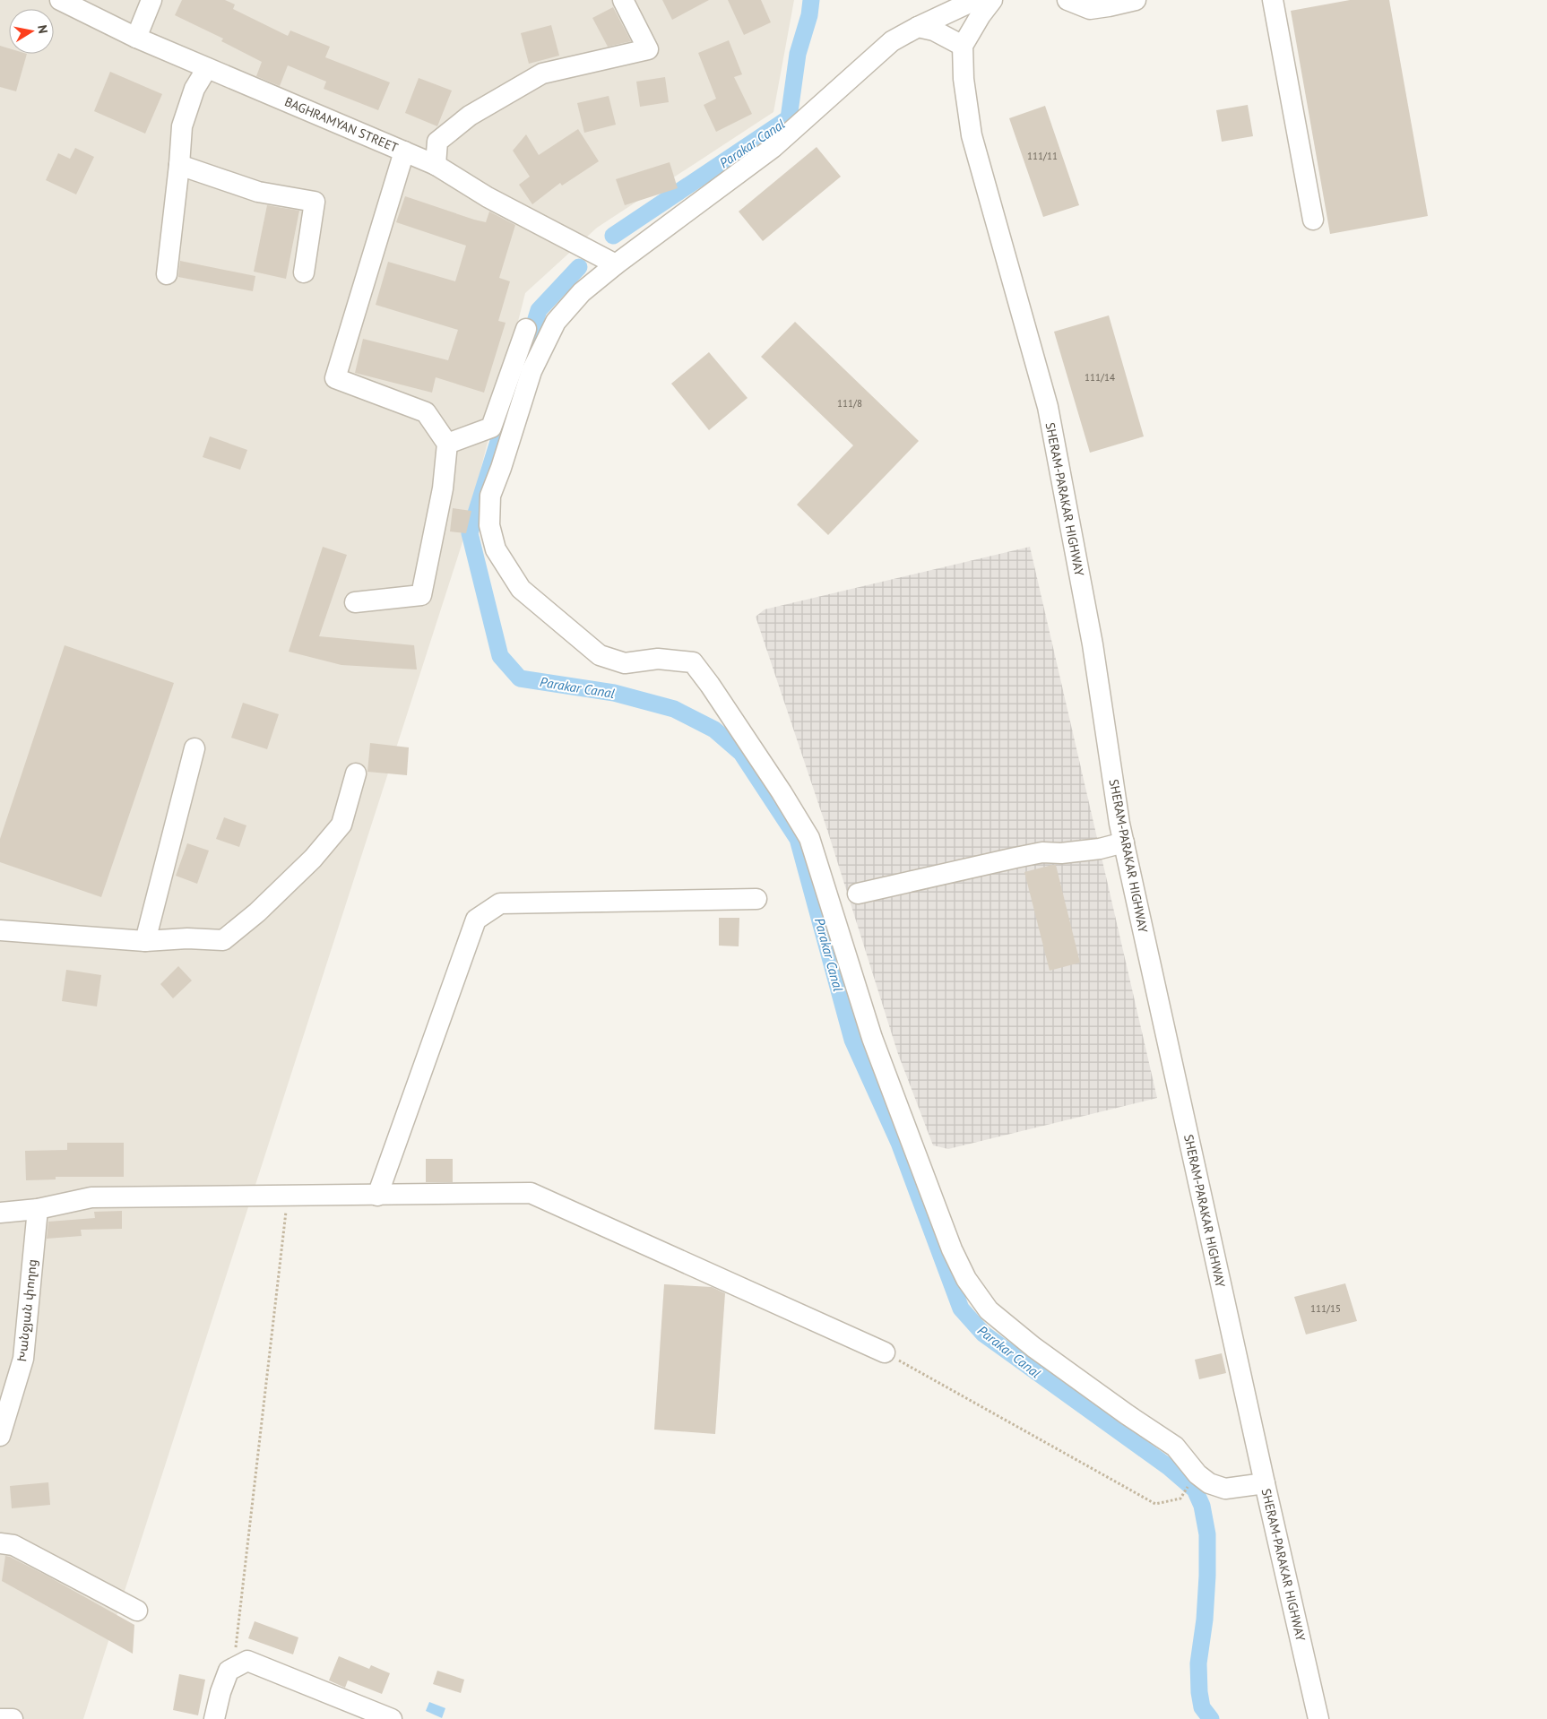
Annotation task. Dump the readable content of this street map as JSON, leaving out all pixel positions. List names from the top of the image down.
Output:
{
  "streets": {
    "street": ["BAGHRAMYAN STREET", "SHERAM-PARAKAR HIGHWAY", "Խանջյան փողոց"]
  },
  "water": ["Parakar Canal"],
  "house_numbers": [
    "111/11",
    "111/14",
    "111/8",
    "111/15"
  ],
  "north": "right"
}
